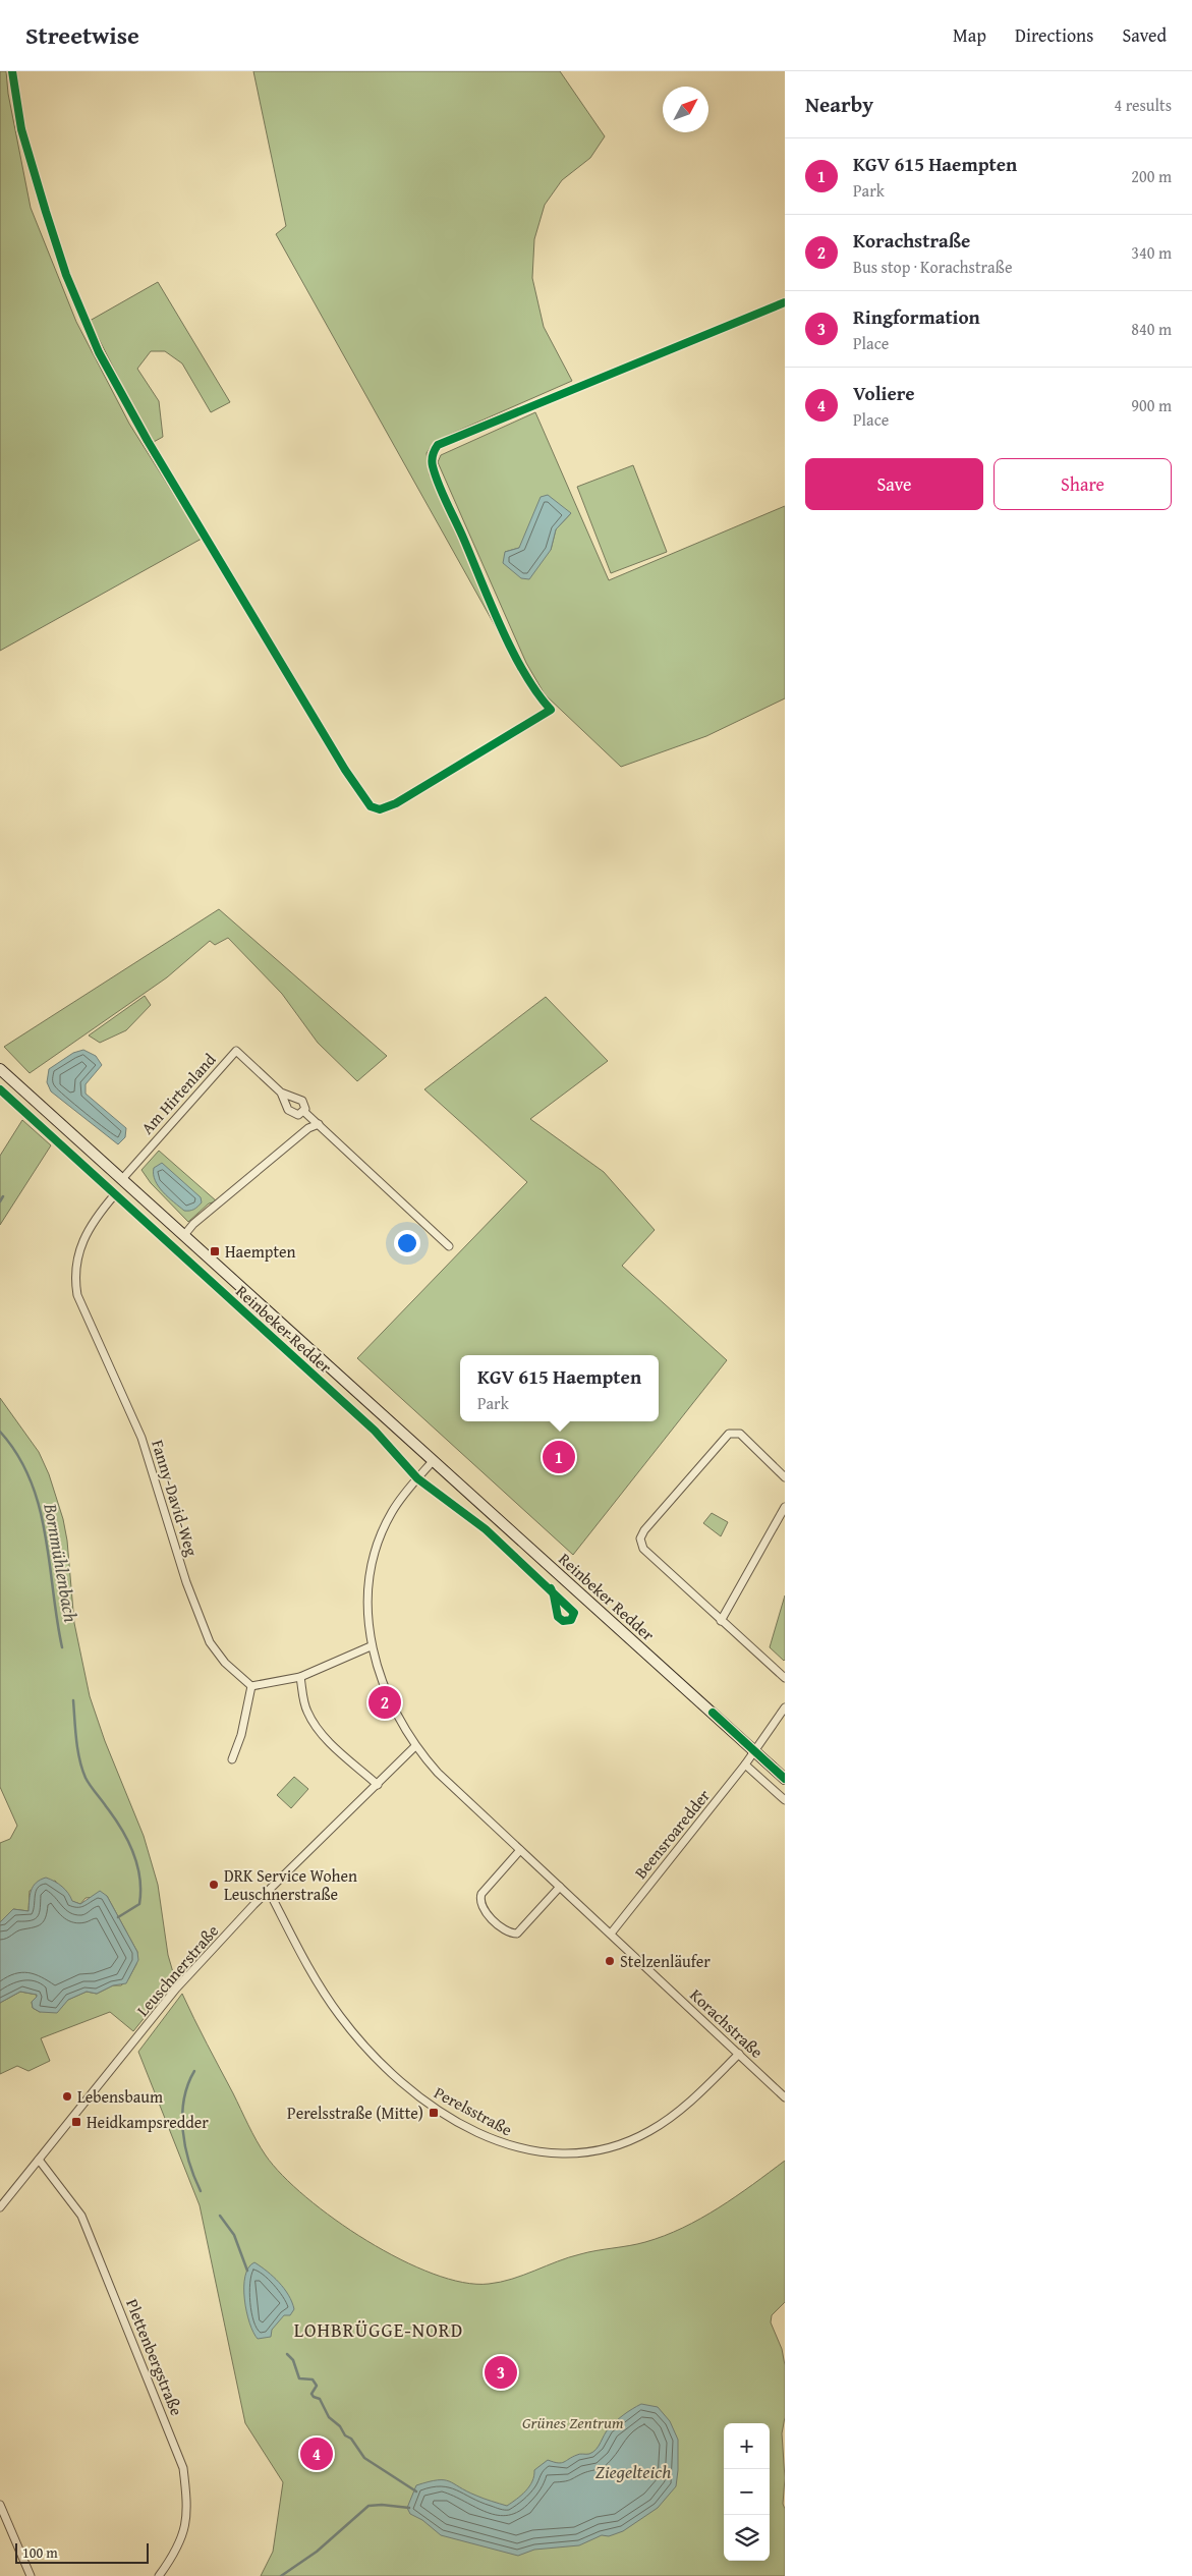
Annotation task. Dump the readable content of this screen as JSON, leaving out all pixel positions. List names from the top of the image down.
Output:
{
  "streets": {
    "main road": ["Reinbeker Redder"],
    "street": [
      "Am Hirtenland",
      "Fanny-David-Weg",
      "Beensroaredder",
      "Leuschnerstraße",
      "Korachstraße",
      "Perelsstraße",
      "Plettenbergstraße"
    ]
  },
  "crossings": [
    ["Am Hirtenland", "Reinbeker Redder"],
    ["Reinbeker Redder", "Fanny-David-Weg"],
    ["Reinbeker Redder", "Beensroaredder"],
    ["Reinbeker Redder", "Korachstraße"],
    ["Beensroaredder", "Korachstraße"],
    ["Leuschnerstraße", "Korachstraße"],
    ["Leuschnerstraße", "Perelsstraße"],
    ["Leuschnerstraße", "Plettenbergstraße"],
    ["Korachstraße", "Perelsstraße"]
  ],
  "districts": ["LOHBRÜGGE-NORD"],
  "water": ["Bornmühlenbach", "Ziegelteich"],
  "parks": ["Grünes Zentrum"],
  "places": {
    "transit": ["Haempten", "Perelsstraße (Mitte)", "Heidkampsredder"],
    "other": ["DRK Service Wohen Leuschnerstraße", "Stelzenläufer", "Lebensbaum"]
  },
  "scale_bar": "100 m",
  "north": "top right",
  "page": {
    "header": "Streetwise",
    "nav": ["Map", "Directions", "Saved"],
    "heading": ["Nearby", "4 results"],
    "list": [
      {
        "mark": "1",
        "name": "KGV 615 Haempten",
        "note": "Park",
        "value": "200 m"
      },
      {
        "mark": "2",
        "name": "Korachstraße",
        "note": "Bus stop · Korachstraße",
        "value": "340 m"
      },
      {
        "mark": "3",
        "name": "Ringformation",
        "note": "Place",
        "value": "840 m"
      },
      {
        "mark": "4",
        "name": "Voliere",
        "note": "Place",
        "value": "900 m"
      }
    ],
    "buttons": ["Save", "Share"],
    "popup": ["KGV 615 Haempten", "Park"],
    "pins": [
      "1",
      "2",
      "3",
      "4"
    ],
    "map_buttons": ["+", "−"],
    "scale": "100 m"
  }
}
